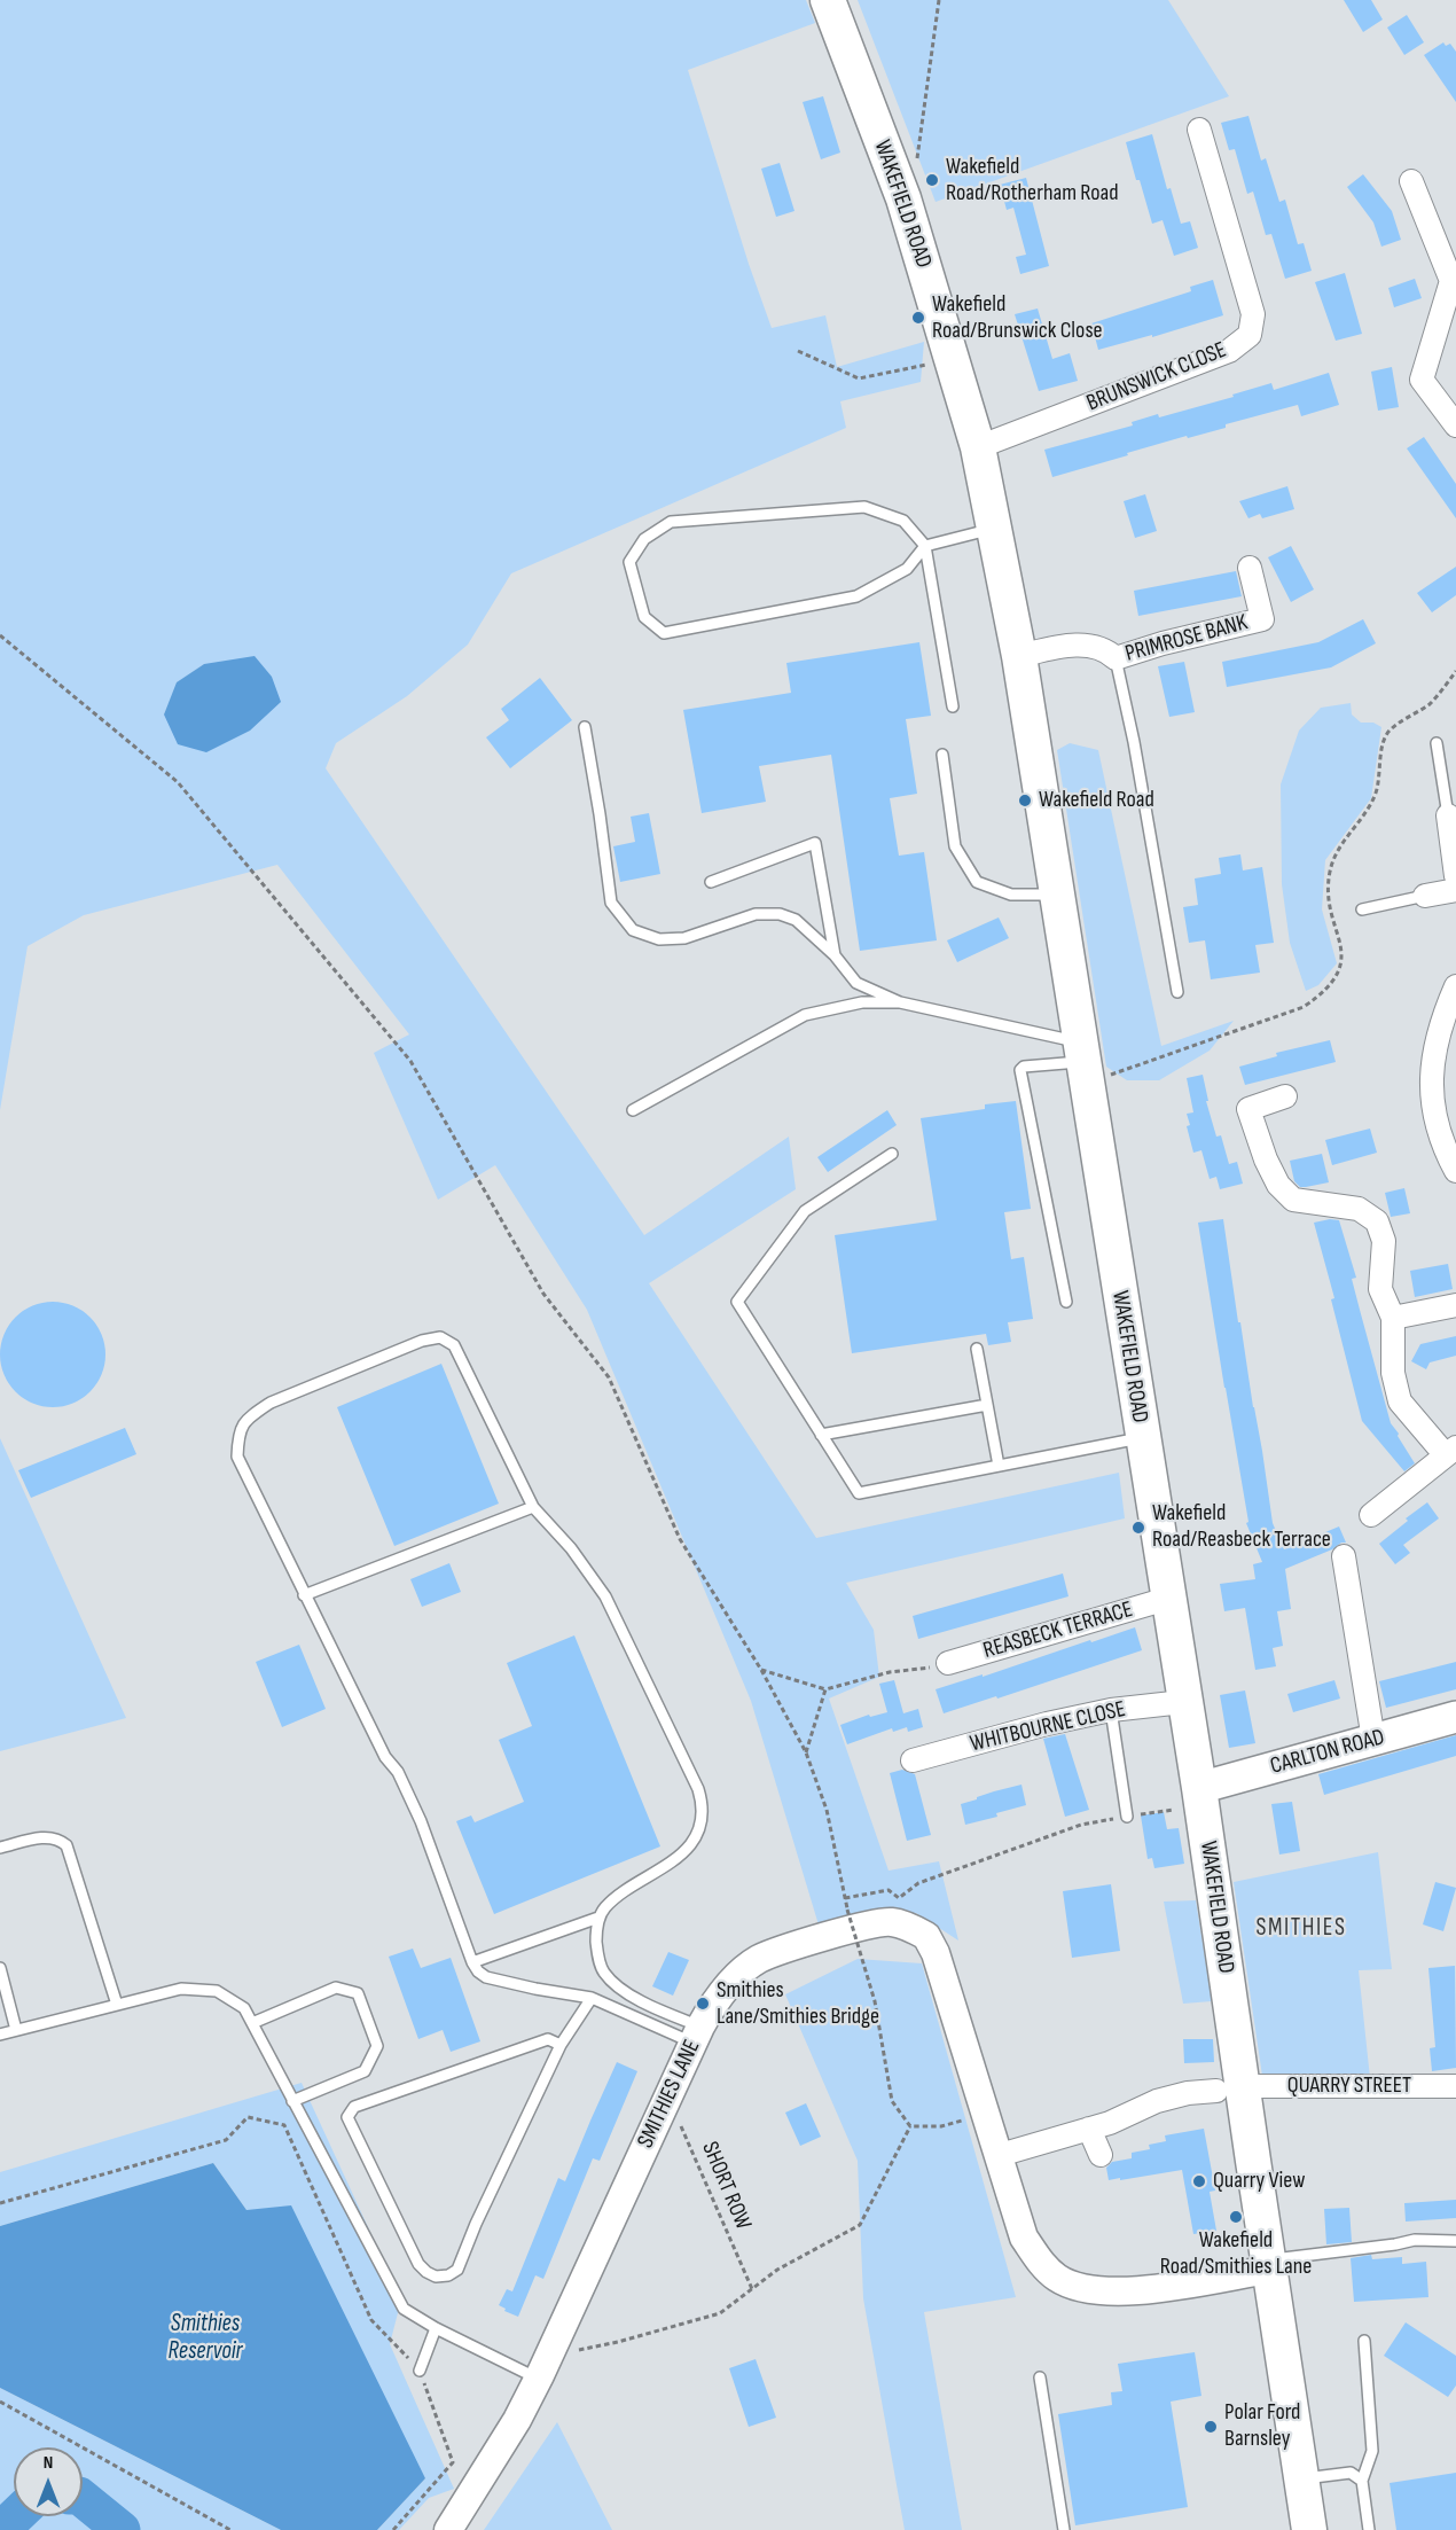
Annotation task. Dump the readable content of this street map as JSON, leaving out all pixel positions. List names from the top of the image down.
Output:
{
  "streets": {
    "main road": ["WAKEFIELD ROAD", "CARLTON ROAD"],
    "street": [
      "BRUNSWICK CLOSE",
      "PRIMROSE BANK",
      "REASBECK TERRACE",
      "WHITBOURNE CLOSE",
      "QUARRY STREET",
      "SMITHIES LANE"
    ],
    "path": ["SHORT ROW"]
  },
  "crossings": [
    ["WAKEFIELD ROAD", "BRUNSWICK CLOSE"],
    ["WAKEFIELD ROAD", "PRIMROSE BANK"],
    ["WAKEFIELD ROAD", "REASBECK TERRACE"],
    ["WAKEFIELD ROAD", "WHITBOURNE CLOSE"],
    ["WAKEFIELD ROAD", "CARLTON ROAD"],
    ["WAKEFIELD ROAD", "QUARRY STREET"],
    ["WAKEFIELD ROAD", "SMITHIES LANE"],
    ["SMITHIES LANE", "SHORT ROW"]
  ],
  "districts": ["SMITHIES"],
  "water": ["Smithies Reservoir"],
  "places": [
    "Wakefield Road/Rotherham Road",
    "Wakefield Road/Brunswick Close",
    "Wakefield Road",
    "Wakefield Road/Reasbeck Terrace",
    "Smithies Lane/Smithies Bridge",
    "Quarry View",
    "Wakefield Road/Smithies Lane",
    "Polar Ford Barnsley"
  ],
  "north": "top"
}
